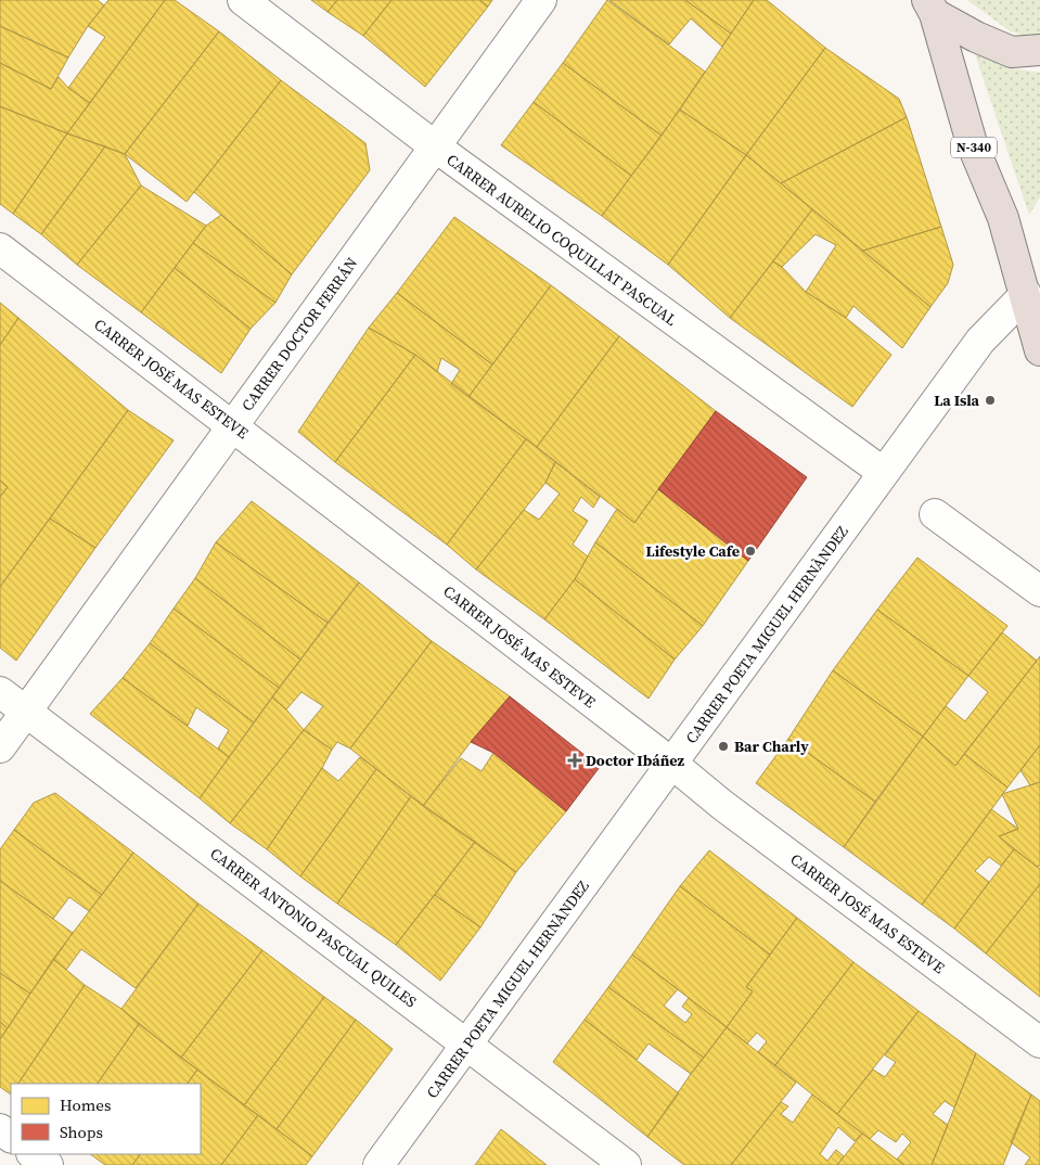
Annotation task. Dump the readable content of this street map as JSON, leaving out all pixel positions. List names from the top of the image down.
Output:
{
  "streets": {
    "highway": ["N-340"],
    "street": [
      "CARRER AURELIO COQUILLAT PASCUAL",
      "CARRER DOCTOR FERRÁN",
      "CARRER JOSÉ MAS ESTEVE",
      "CARRER POETA MIGUEL HERNÀNDEZ",
      "CARRER ANTONIO PASCUAL QUILES"
    ]
  },
  "crossings": [
    ["N-340", "CARRER POETA MIGUEL HERNÀNDEZ"],
    ["CARRER AURELIO COQUILLAT PASCUAL", "CARRER DOCTOR FERRÁN"],
    ["CARRER AURELIO COQUILLAT PASCUAL", "CARRER POETA MIGUEL HERNÀNDEZ"],
    ["CARRER DOCTOR FERRÁN", "CARRER JOSÉ MAS ESTEVE"],
    ["CARRER DOCTOR FERRÁN", "CARRER ANTONIO PASCUAL QUILES"],
    ["CARRER JOSÉ MAS ESTEVE", "CARRER POETA MIGUEL HERNÀNDEZ"],
    ["CARRER POETA MIGUEL HERNÀNDEZ", "CARRER ANTONIO PASCUAL QUILES"]
  ],
  "places": {
    "other": ["La Isla", "Lifestyle Cafe", "Bar Charly"],
    "health": ["Doctor Ibáñez"]
  },
  "legend": ["Homes", "Shops"]
}
